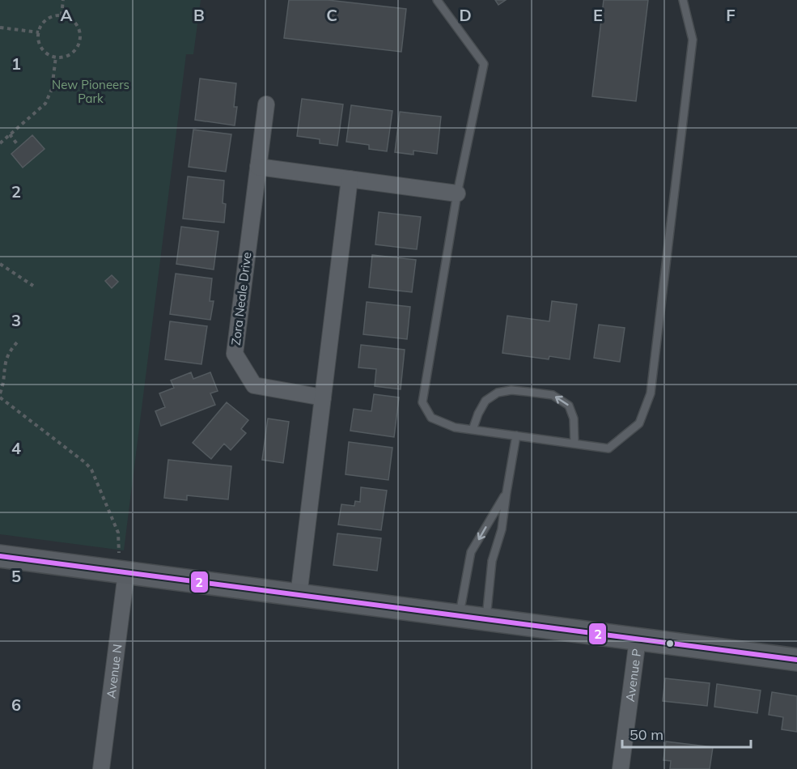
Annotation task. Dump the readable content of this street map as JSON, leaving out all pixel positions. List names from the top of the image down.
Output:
{
  "streets": {
    "street": ["Zora Neale Drive", "Avenue N", "Avenue P"]
  },
  "parks": ["New Pioneers Park"],
  "lines": ["transit line 2"],
  "scale_bar": "50 m",
  "grid": {
    "columns": [
      "A",
      "B",
      "C",
      "D",
      "E",
      "F"
    ],
    "rows": [
      "1",
      "2",
      "3",
      "4",
      "5",
      "6"
    ]
  }
}
